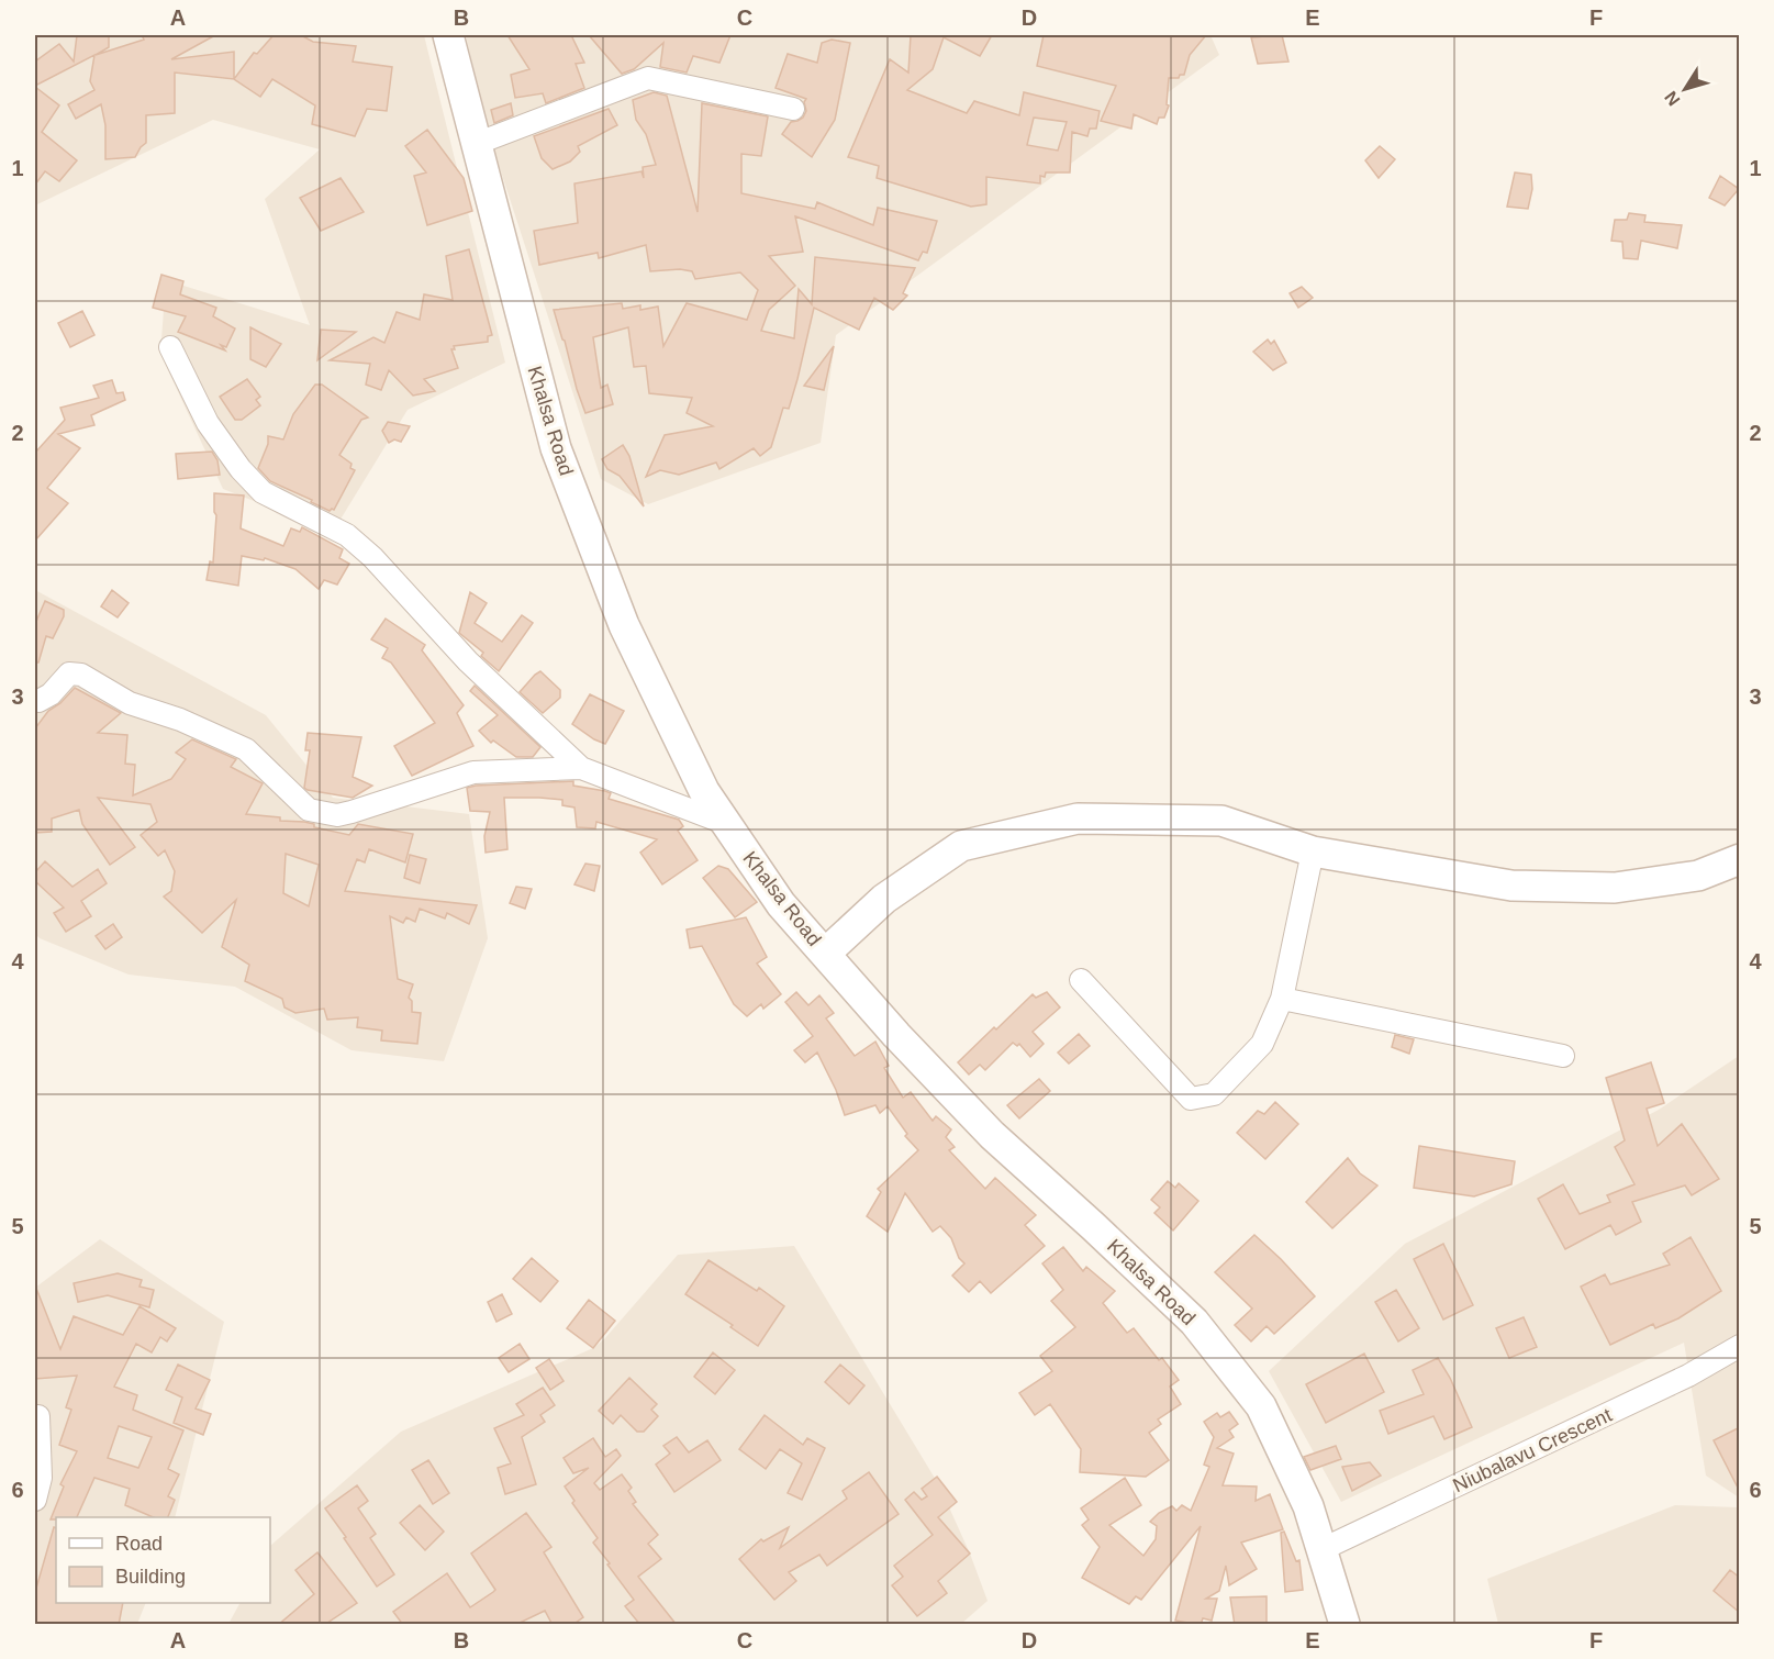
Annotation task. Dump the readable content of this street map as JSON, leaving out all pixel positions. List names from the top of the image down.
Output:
{
  "streets": {
    "main road": ["Khalsa Road"],
    "street": ["Niubalavu Crescent"]
  },
  "crossings": [
    ["Khalsa Road", "Niubalavu Crescent"]
  ],
  "legend": ["Road", "Building"],
  "north": "bottom left",
  "grid": {
    "columns": [
      "A",
      "B",
      "C",
      "D",
      "E",
      "F"
    ],
    "rows": [
      "1",
      "2",
      "3",
      "4",
      "5",
      "6"
    ]
  }
}
